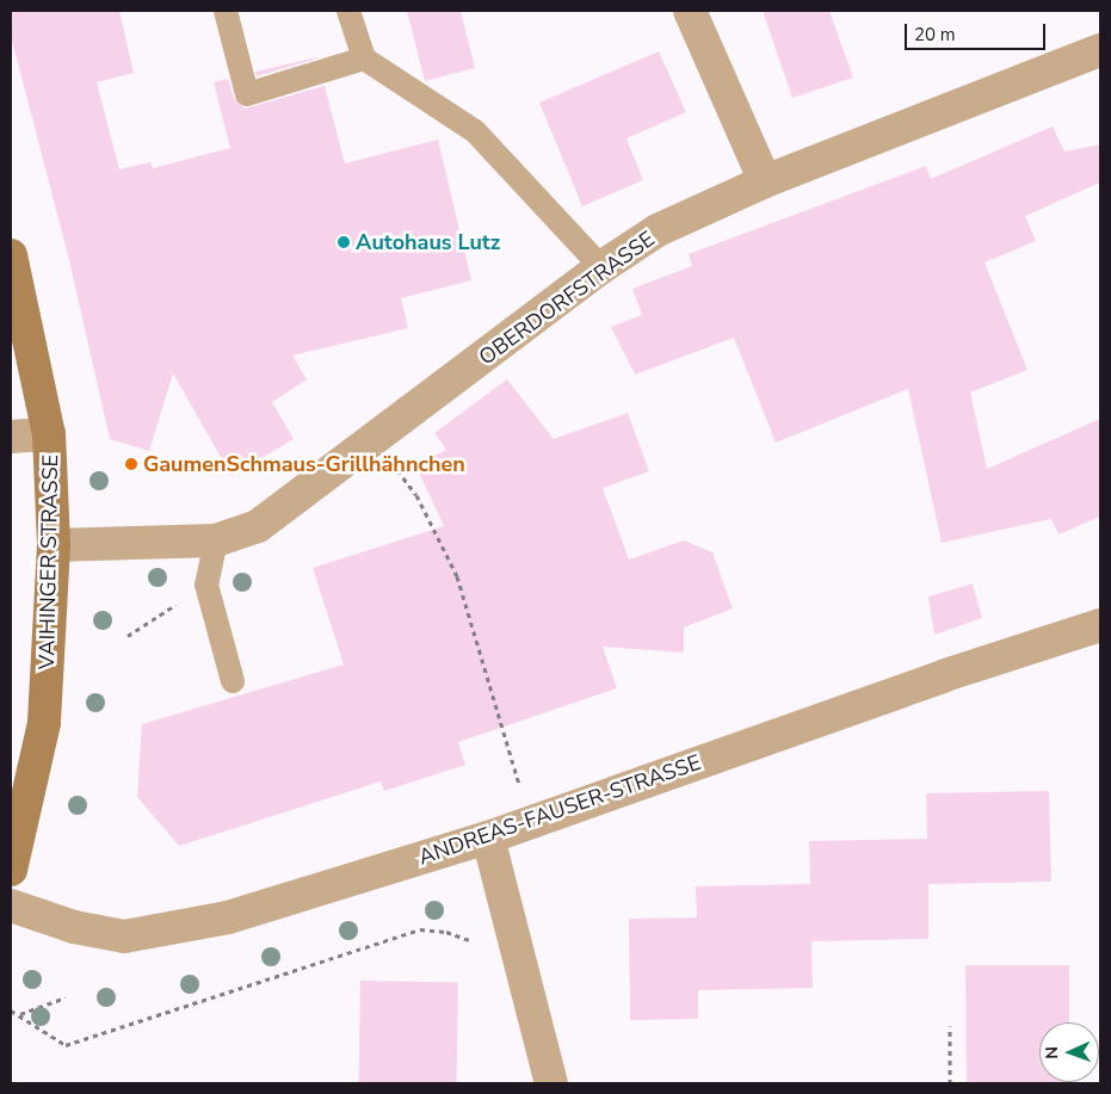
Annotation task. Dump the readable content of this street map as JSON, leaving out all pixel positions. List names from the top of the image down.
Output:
{
  "streets": {
    "main road": ["VAIHINGER STRASSE"],
    "street": ["OBERDORFSTRASSE", "ANDREAS-FAUSER-STRASSE"]
  },
  "crossings": [
    ["OBERDORFSTRASSE", "VAIHINGER STRASSE"]
  ],
  "places": ["Autohaus Lutz", "GaumenSchmaus-Grillhähnchen"],
  "scale_bar": "20 m",
  "north": "left"
}
